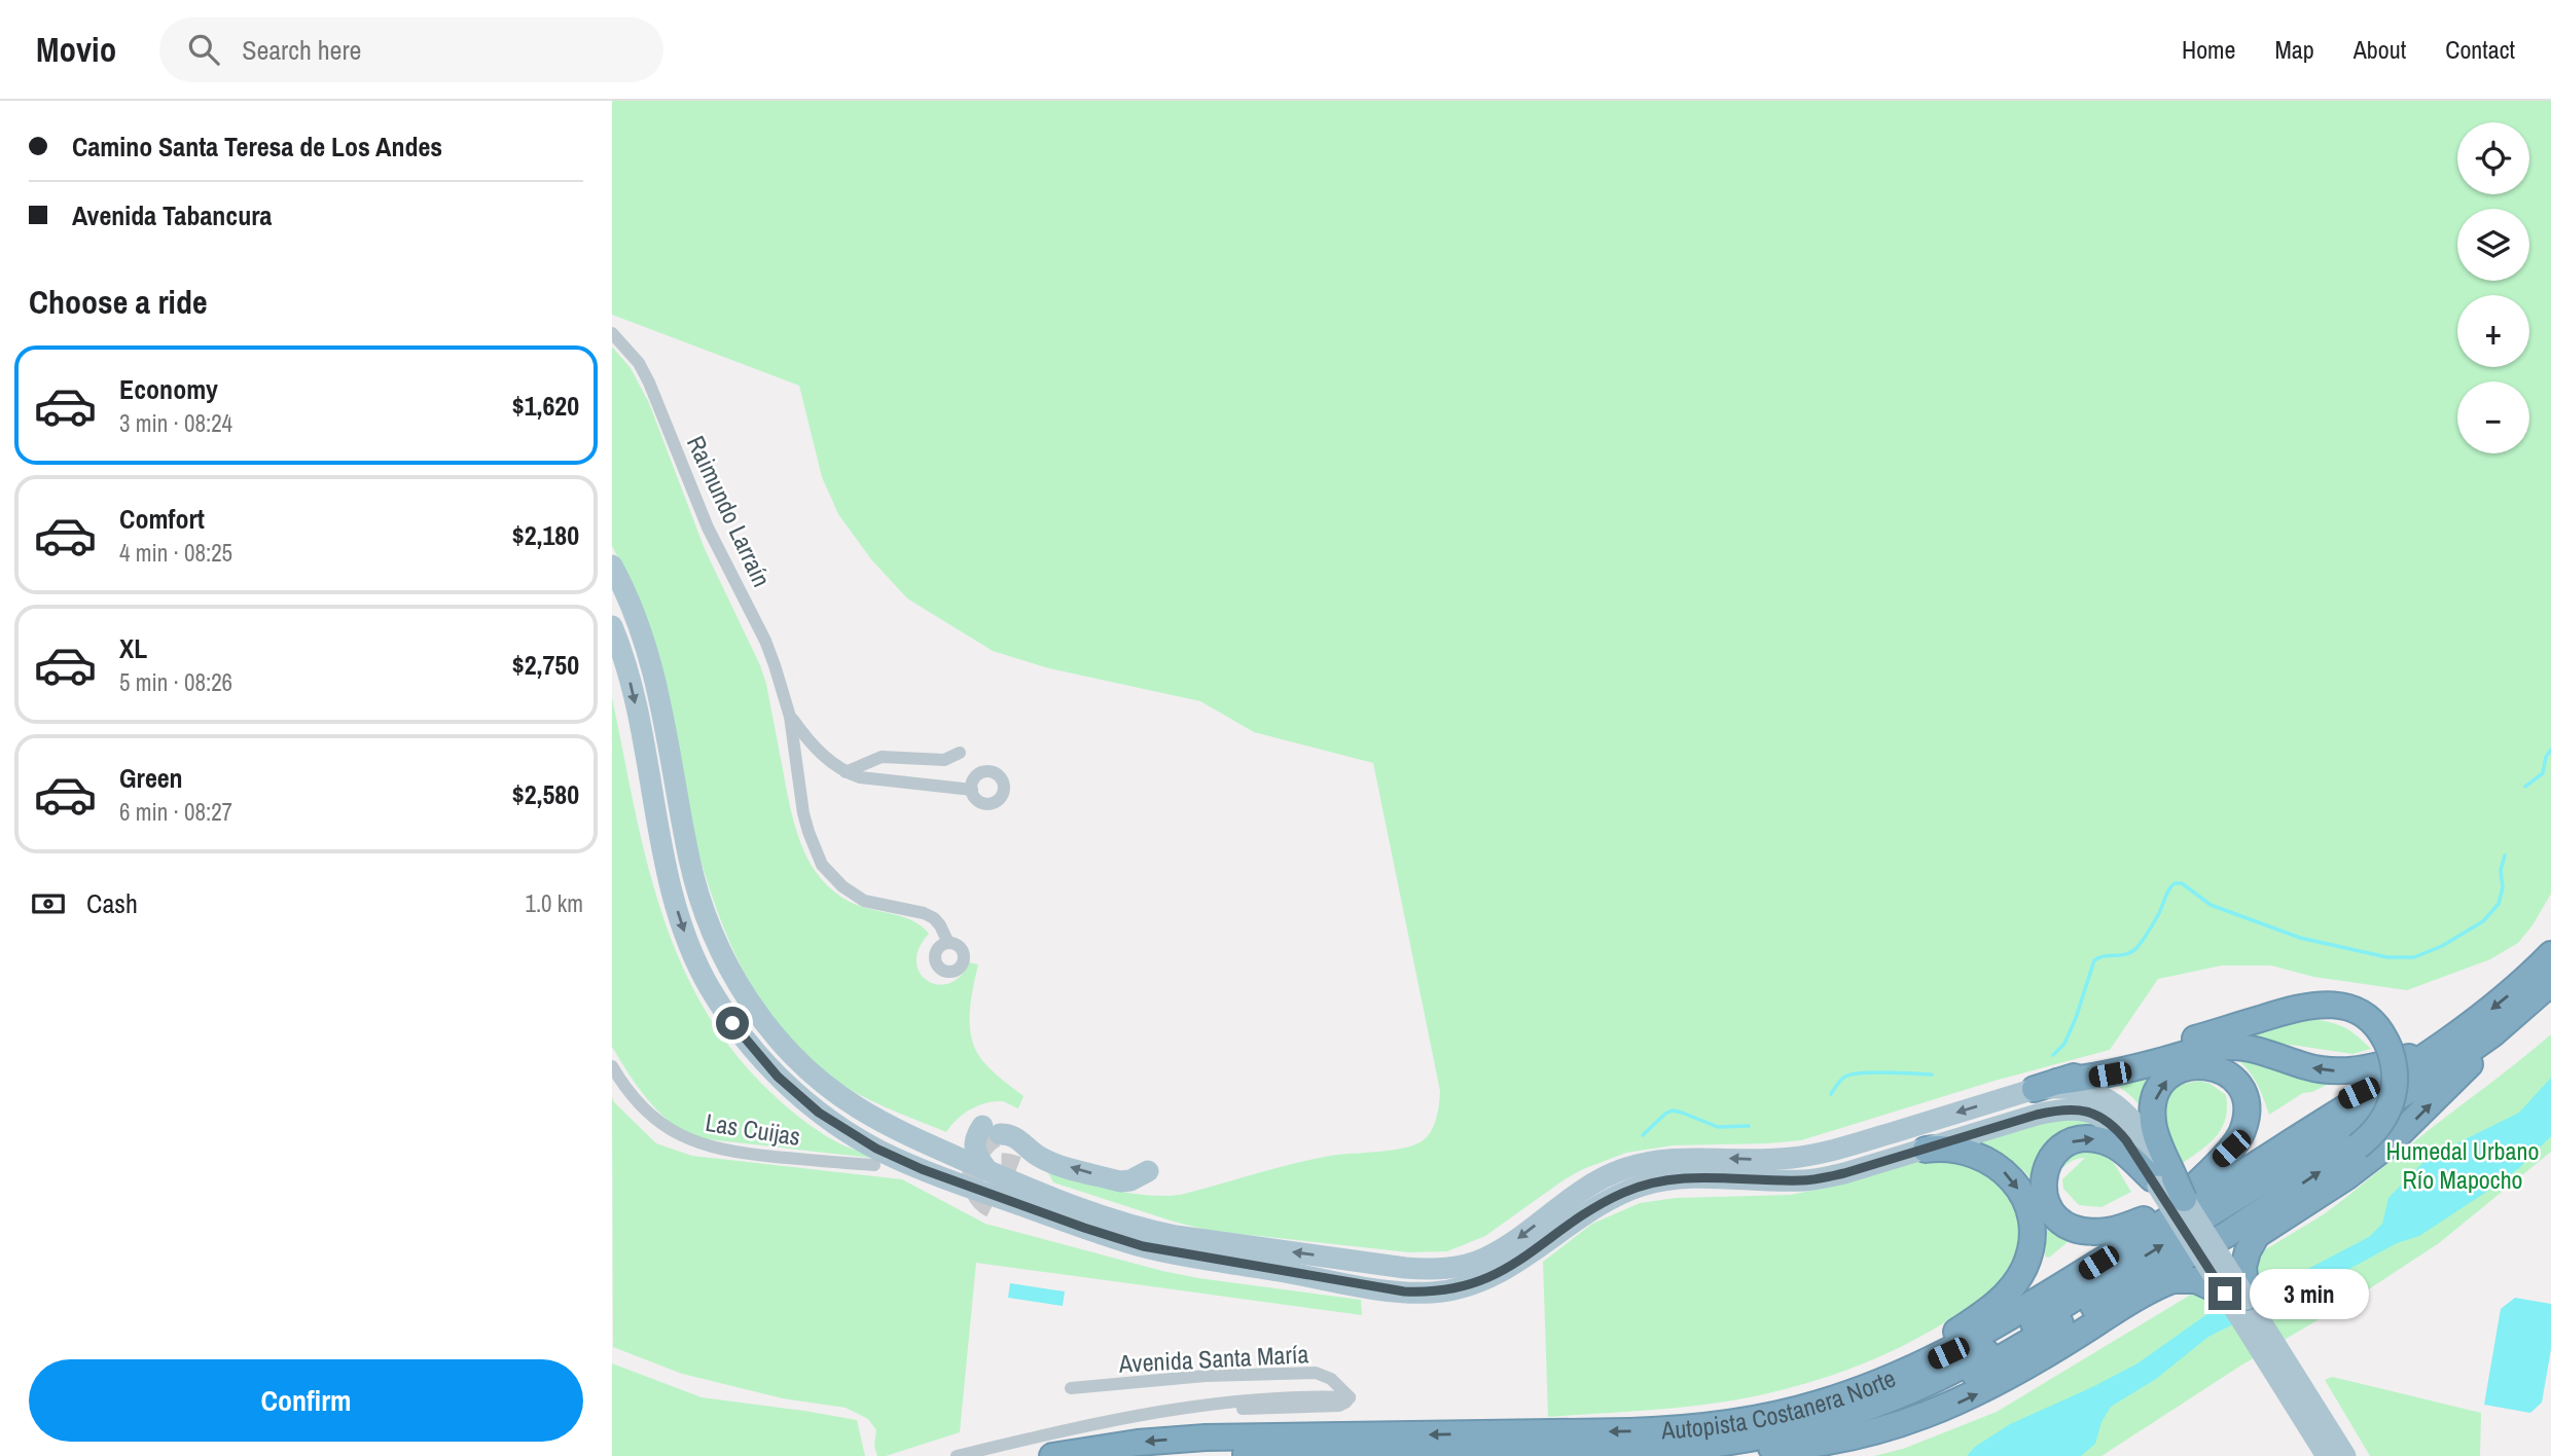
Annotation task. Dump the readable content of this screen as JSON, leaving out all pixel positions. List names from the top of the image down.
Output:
{
  "streets": {
    "highway": ["Autopista Costanera Norte"],
    "street": ["Raimundo Larraín", "Las Cuijas", "Avenida Santa María"]
  },
  "parks": ["Humedal Urbano Río Mapocho"],
  "page": {
    "header": "Movio",
    "search": "Search here",
    "nav": [
      "Home",
      "Map",
      "About",
      "Contact"
    ],
    "banner": ["Camino Santa Teresa de Los Andes", "Avenida Tabancura"],
    "map_buttons": ["+", "−"],
    "heading": "Choose a ride",
    "list": [
      {
        "name": "Economy",
        "note": "3 min · 08:24",
        "value": "$1,620"
      },
      {
        "name": "Comfort",
        "note": "4 min · 08:25",
        "value": "$2,180"
      },
      {
        "name": "XL",
        "note": "5 min · 08:26",
        "value": "$2,750"
      },
      {
        "name": "Green",
        "note": "6 min · 08:27",
        "value": "$2,580"
      }
    ],
    "pay": ["Cash", "1.0 km"],
    "bubble": "3 min",
    "buttons": "Confirm"
  }
}
